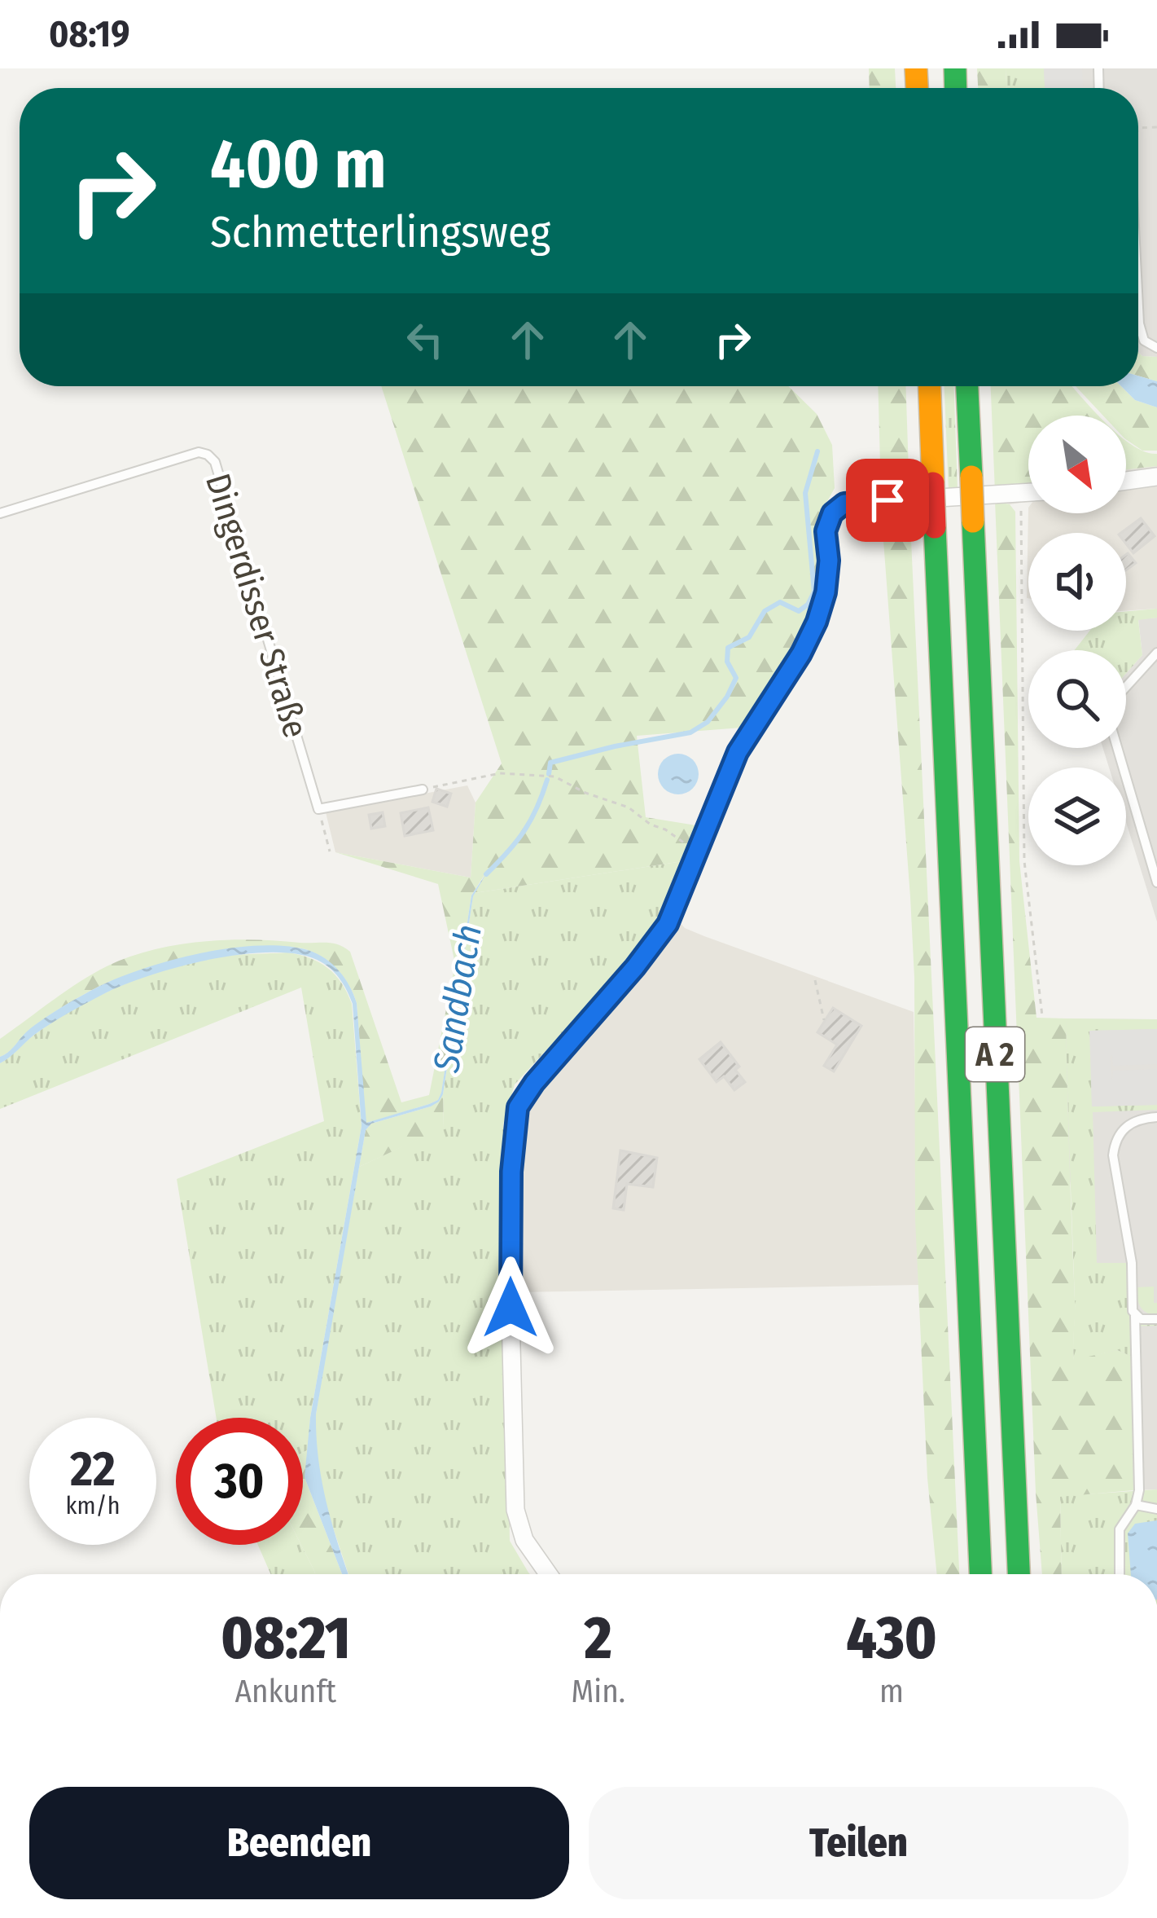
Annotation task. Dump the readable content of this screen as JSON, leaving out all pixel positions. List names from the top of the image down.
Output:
{
  "streets": {
    "highway": ["A 2"],
    "lane": ["Dingerdisser Straße"]
  },
  "water": ["Sandbach"],
  "north": "bottom right",
  "page": {
    "status": "08:19",
    "turn": ["400 m", "Schmetterlingsweg"],
    "speed": "22 km/h",
    "limit": "30",
    "eta": [
      "08:21",
      "Ankunft",
      "2",
      "Min.",
      "430",
      "m"
    ],
    "buttons": ["Beenden", "Teilen"]
  }
}
